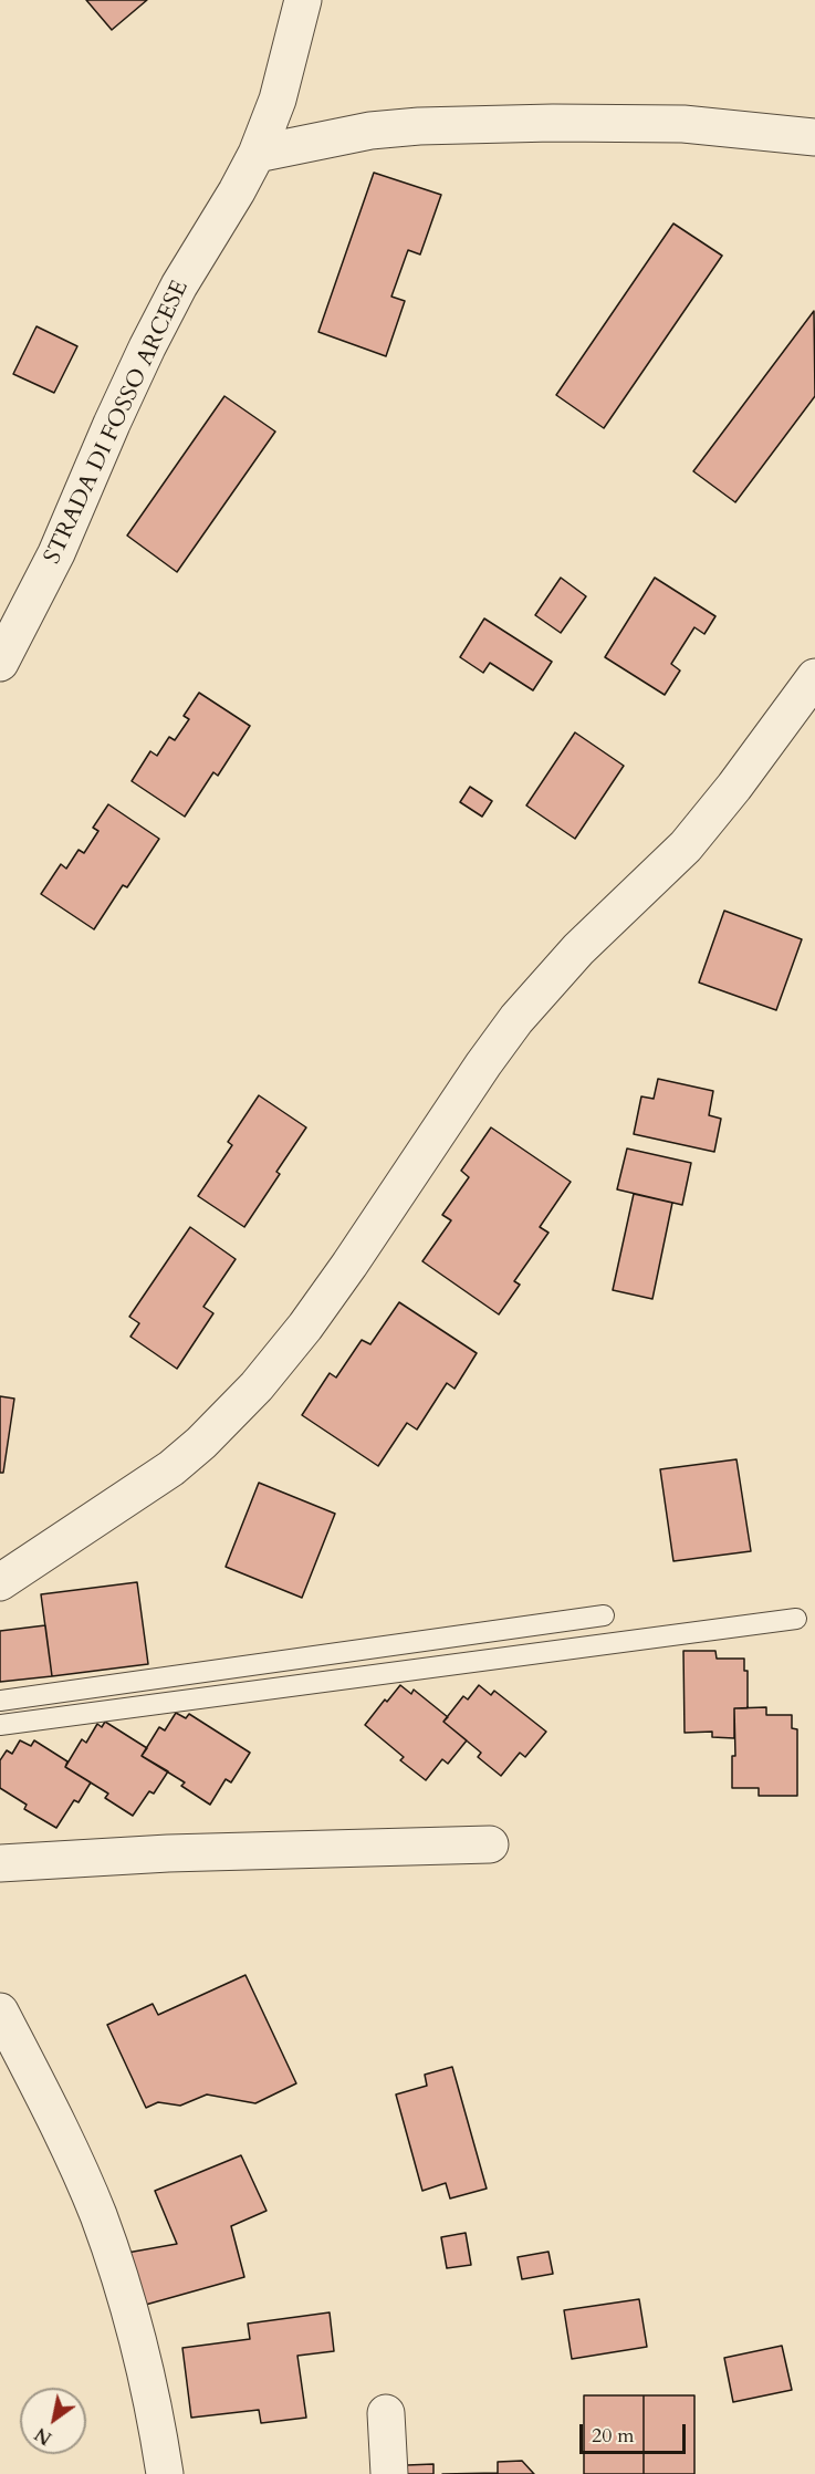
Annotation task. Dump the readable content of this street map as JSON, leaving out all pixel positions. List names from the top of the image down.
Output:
{
  "streets": {
    "street": ["STRADA DI FOSSO ARCESE"]
  },
  "scale_bar": "20 m",
  "north": "bottom left"
}
